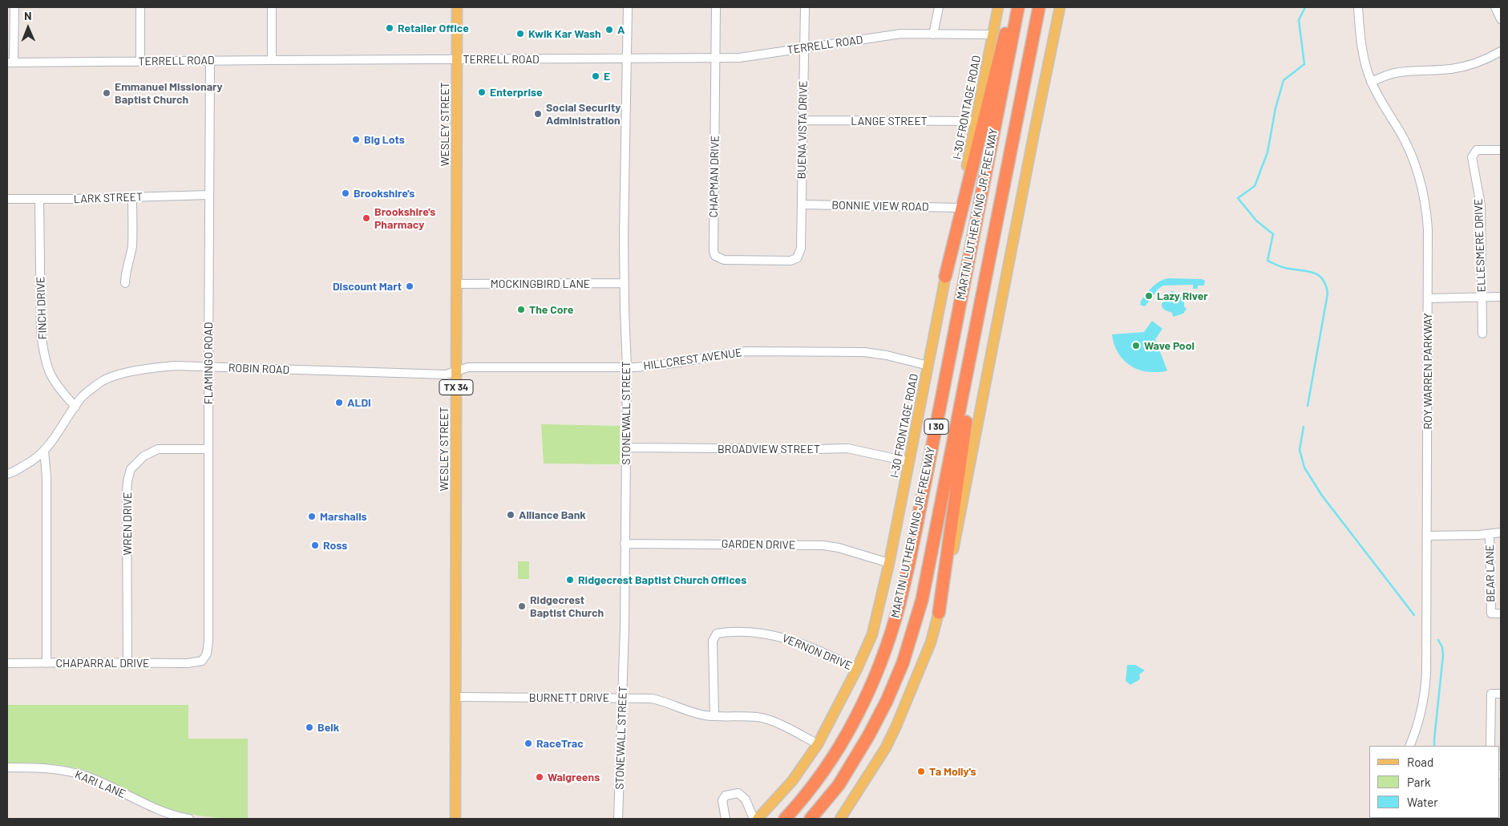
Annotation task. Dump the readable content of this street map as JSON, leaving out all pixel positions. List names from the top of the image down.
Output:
{
  "streets": {
    "highway": ["MARTIN LUTHER KING JR FREEWAY", "I 30"],
    "main road": ["I-30 FRONTAGE ROAD", "WESLEY STREET", "TX 34"],
    "street": [
      "TERRELL ROAD",
      "LANGE STREET",
      "BUENA VISTA DRIVE",
      "CHAPMAN DRIVE",
      "LARK STREET",
      "BONNIE VIEW ROAD",
      "ELLESMERE DRIVE",
      "MOCKINGBIRD LANE",
      "FINCH DRIVE",
      "HILLCREST AVENUE",
      "FLAMINGO ROAD",
      "ROBIN ROAD",
      "ROY WARREN PARKWAY",
      "STONEWALL STREET",
      "BROADVIEW STREET",
      "WREN DRIVE",
      "GARDEN DRIVE",
      "BEAR LANE",
      "VERNON DRIVE",
      "CHAPARRAL DRIVE",
      "BURNETT DRIVE",
      "KARI LANE"
    ]
  },
  "crossings": [
    ["TERRELL ROAD", "I-30 FRONTAGE ROAD"],
    ["TERRELL ROAD", "WESLEY STREET"],
    ["TERRELL ROAD", "BUENA VISTA DRIVE"],
    ["TERRELL ROAD", "CHAPMAN DRIVE"],
    ["TERRELL ROAD", "FLAMINGO ROAD"],
    ["TERRELL ROAD", "STONEWALL STREET"],
    ["I-30 FRONTAGE ROAD", "LANGE STREET"],
    ["I-30 FRONTAGE ROAD", "BONNIE VIEW ROAD"],
    ["I-30 FRONTAGE ROAD", "HILLCREST AVENUE"],
    ["I-30 FRONTAGE ROAD", "BROADVIEW STREET"],
    ["I-30 FRONTAGE ROAD", "GARDEN DRIVE"],
    ["I-30 FRONTAGE ROAD", "VERNON DRIVE"],
    ["I-30 FRONTAGE ROAD", "BURNETT DRIVE"],
    ["LANGE STREET", "BUENA VISTA DRIVE"],
    ["WESLEY STREET", "MOCKINGBIRD LANE"],
    ["WESLEY STREET", "HILLCREST AVENUE"],
    ["WESLEY STREET", "ROBIN ROAD"],
    ["WESLEY STREET", "BURNETT DRIVE"],
    ["BUENA VISTA DRIVE", "CHAPMAN DRIVE"],
    ["BUENA VISTA DRIVE", "BONNIE VIEW ROAD"],
    ["LARK STREET", "FINCH DRIVE"],
    ["LARK STREET", "FLAMINGO ROAD"],
    ["MOCKINGBIRD LANE", "STONEWALL STREET"],
    ["FINCH DRIVE", "ROBIN ROAD"],
    ["HILLCREST AVENUE", "ROBIN ROAD"],
    ["HILLCREST AVENUE", "STONEWALL STREET"],
    ["FLAMINGO ROAD", "ROBIN ROAD"],
    ["FLAMINGO ROAD", "WREN DRIVE"],
    ["FLAMINGO ROAD", "CHAPARRAL DRIVE"],
    ["STONEWALL STREET", "BROADVIEW STREET"],
    ["STONEWALL STREET", "GARDEN DRIVE"],
    ["STONEWALL STREET", "BURNETT DRIVE"],
    ["WREN DRIVE", "CHAPARRAL DRIVE"],
    ["VERNON DRIVE", "BURNETT DRIVE"]
  ],
  "places": [
    "Retailer Office",
    "A",
    "Kwik Kar Wash",
    "E",
    "Enterprise",
    "Emmanuel Missionary Baptist Church",
    "Social Security Administration",
    "Big Lots",
    "Brookshire's",
    "Brookshire's Pharmacy",
    "Discount Mart",
    "Lazy River",
    "The Core",
    "Wave Pool",
    "ALDI",
    "Alliance Bank",
    "Marshalls",
    "Ross",
    "Ridgecrest Baptist Church Offices",
    "Ridgecrest Baptist Church",
    "Belk",
    "RaceTrac",
    "Ta Molly's",
    "Walgreens"
  ],
  "legend": ["Road", "Park", "Water"],
  "north": "top"
}
